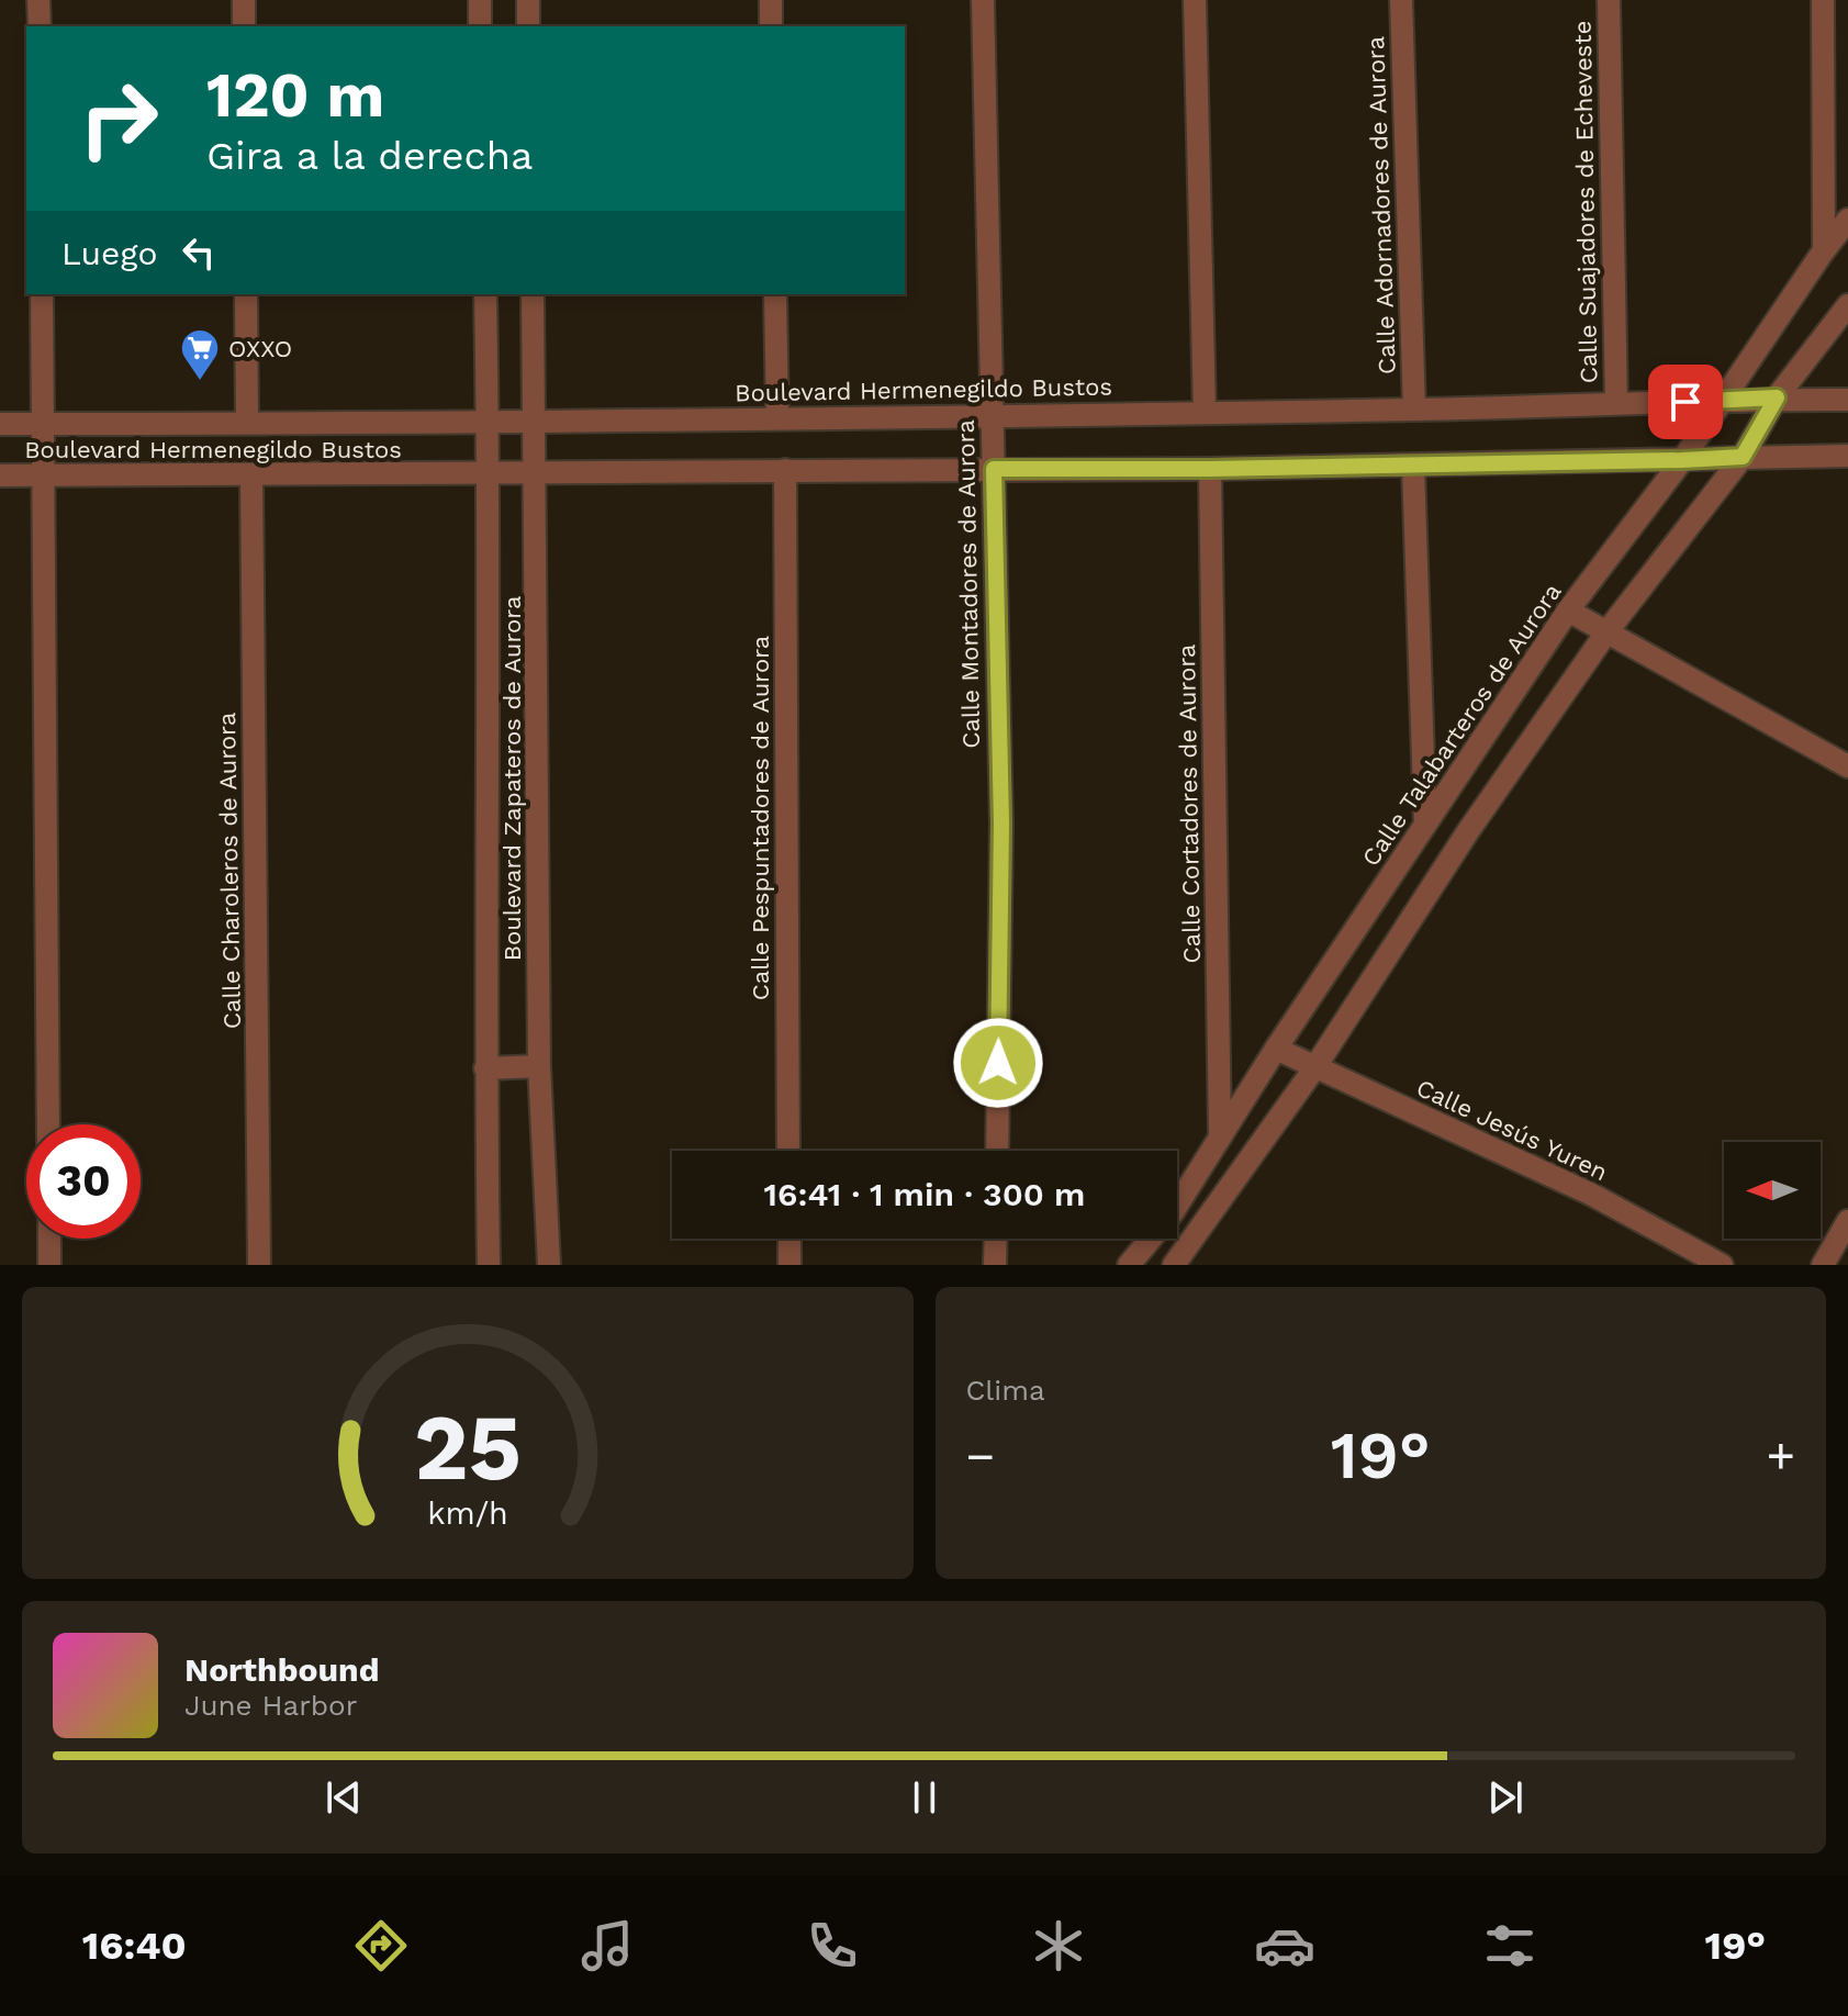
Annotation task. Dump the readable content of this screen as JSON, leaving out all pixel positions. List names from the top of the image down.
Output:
{
  "streets": {
    "street": [
      "Calle Suajadores de Echeveste",
      "Calle Adornadores de Aurora",
      "Boulevard Hermenegildo Bustos",
      "Calle Montadores de Aurora",
      "Calle Talabarteros de Aurora",
      "Boulevard Zapateros de Aurora",
      "Calle Cortadores de Aurora",
      "Calle Pespuntadores de Aurora",
      "Calle Charoleros de Aurora",
      "Calle Jesús Yuren"
    ]
  },
  "crossings": [
    ["Calle Suajadores de Echeveste", "Boulevard Hermenegildo Bustos"],
    ["Calle Adornadores de Aurora", "Boulevard Hermenegildo Bustos"],
    ["Boulevard Hermenegildo Bustos", "Calle Montadores de Aurora"],
    ["Boulevard Hermenegildo Bustos", "Calle Talabarteros de Aurora"],
    ["Boulevard Hermenegildo Bustos", "Boulevard Zapateros de Aurora"],
    ["Boulevard Hermenegildo Bustos", "Calle Cortadores de Aurora"],
    ["Boulevard Hermenegildo Bustos", "Calle Pespuntadores de Aurora"],
    ["Boulevard Hermenegildo Bustos", "Calle Charoleros de Aurora"],
    ["Calle Talabarteros de Aurora", "Calle Cortadores de Aurora"],
    ["Calle Talabarteros de Aurora", "Calle Jesús Yuren"]
  ],
  "places": {
    "supermarket": ["OXXO"]
  },
  "north": "left",
  "page": {
    "turn": ["120 m", "Gira a la derecha"],
    "then": "Luego",
    "limit": "30",
    "trip": "16:41 · 1 min · 300 m",
    "tile": "Clima",
    "heat": ["−", "19°", "+"],
    "song": ["Northbound", "June Harbor"],
    "tabs": ["16:40", "19°"],
    "gauge": ["25", "km/h"]
  }
}
